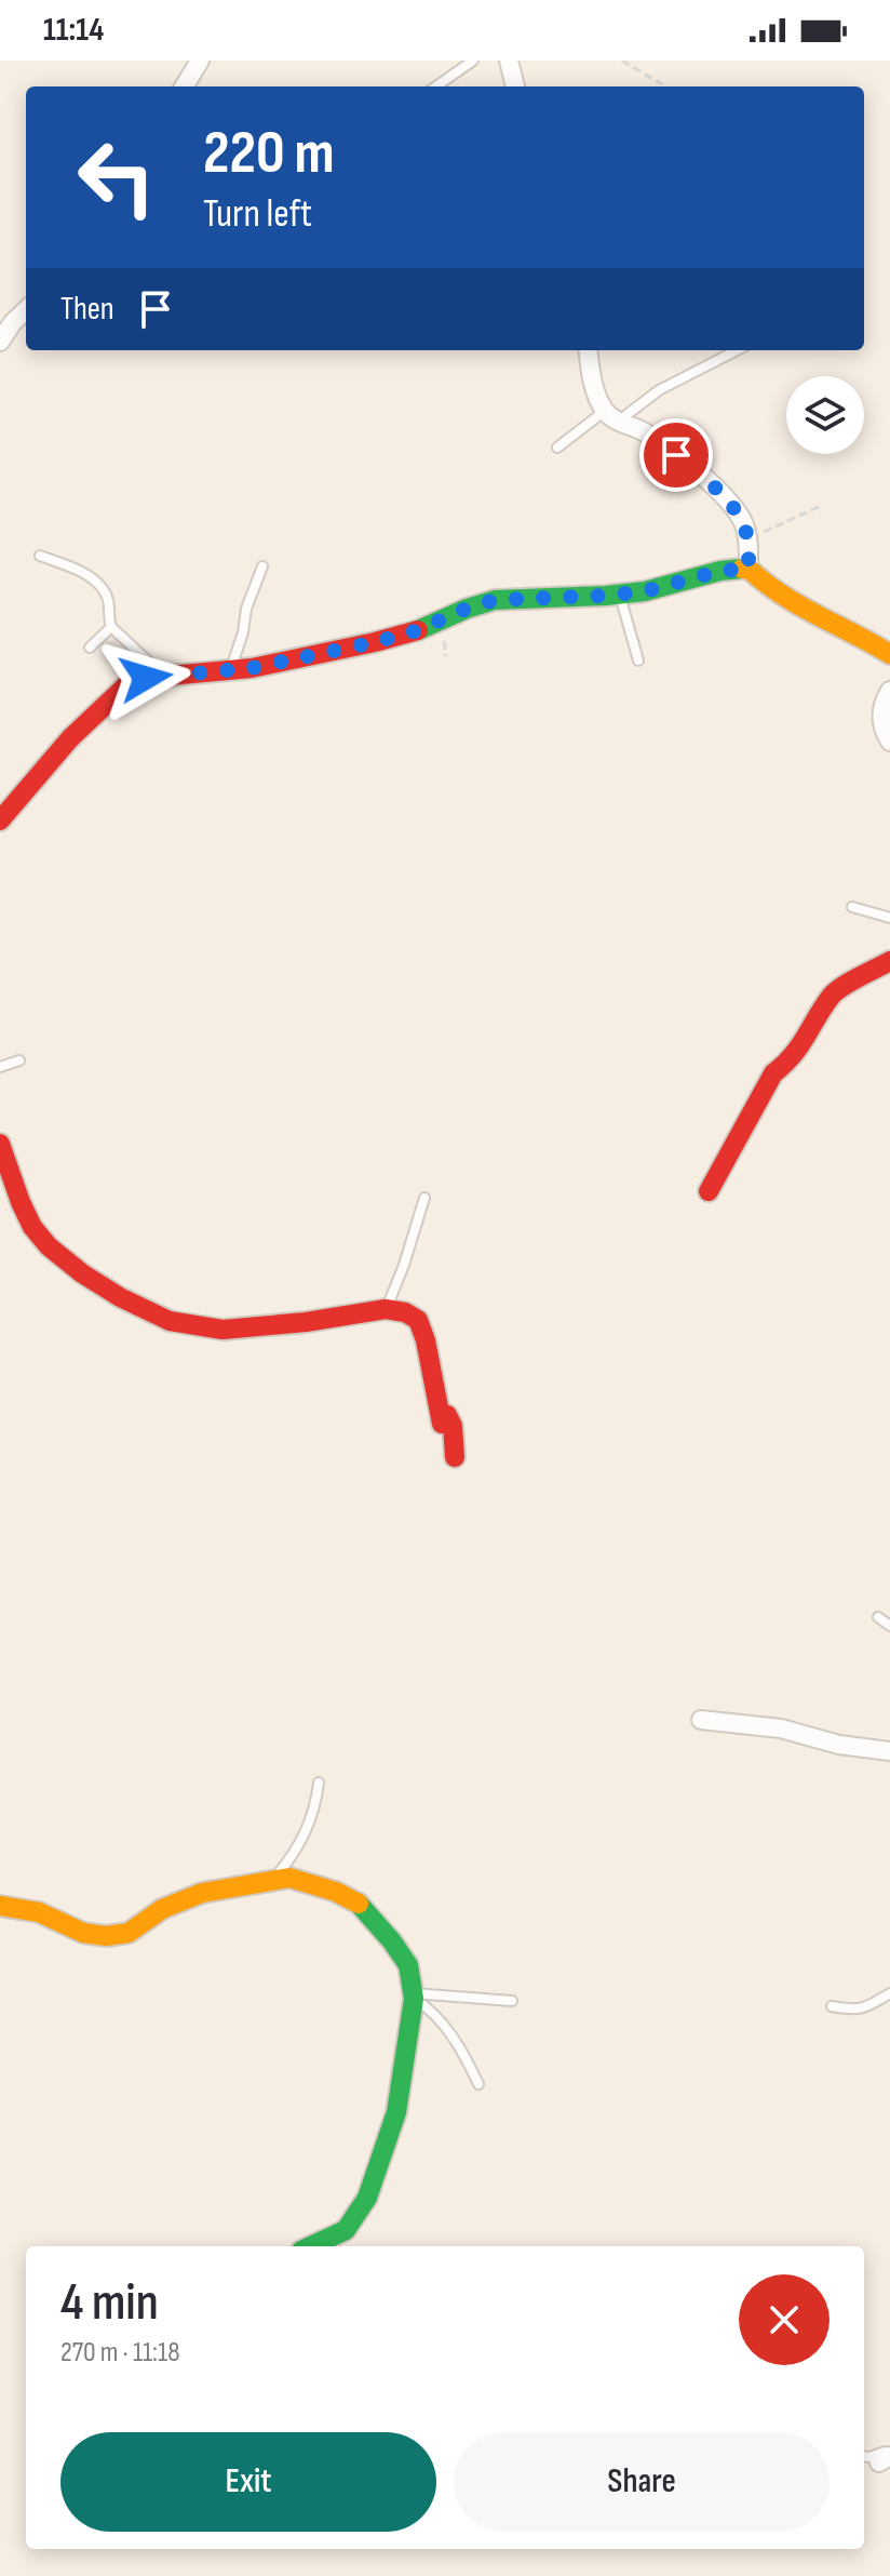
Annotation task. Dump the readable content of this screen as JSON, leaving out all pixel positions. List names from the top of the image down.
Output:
{
  "page": {
    "status": "11:14",
    "turn": ["220 m", "Turn left"],
    "then": "Then",
    "heading": ["4 min", "270 m · 11:18"],
    "buttons": ["Exit", "Share"]
  }
}
